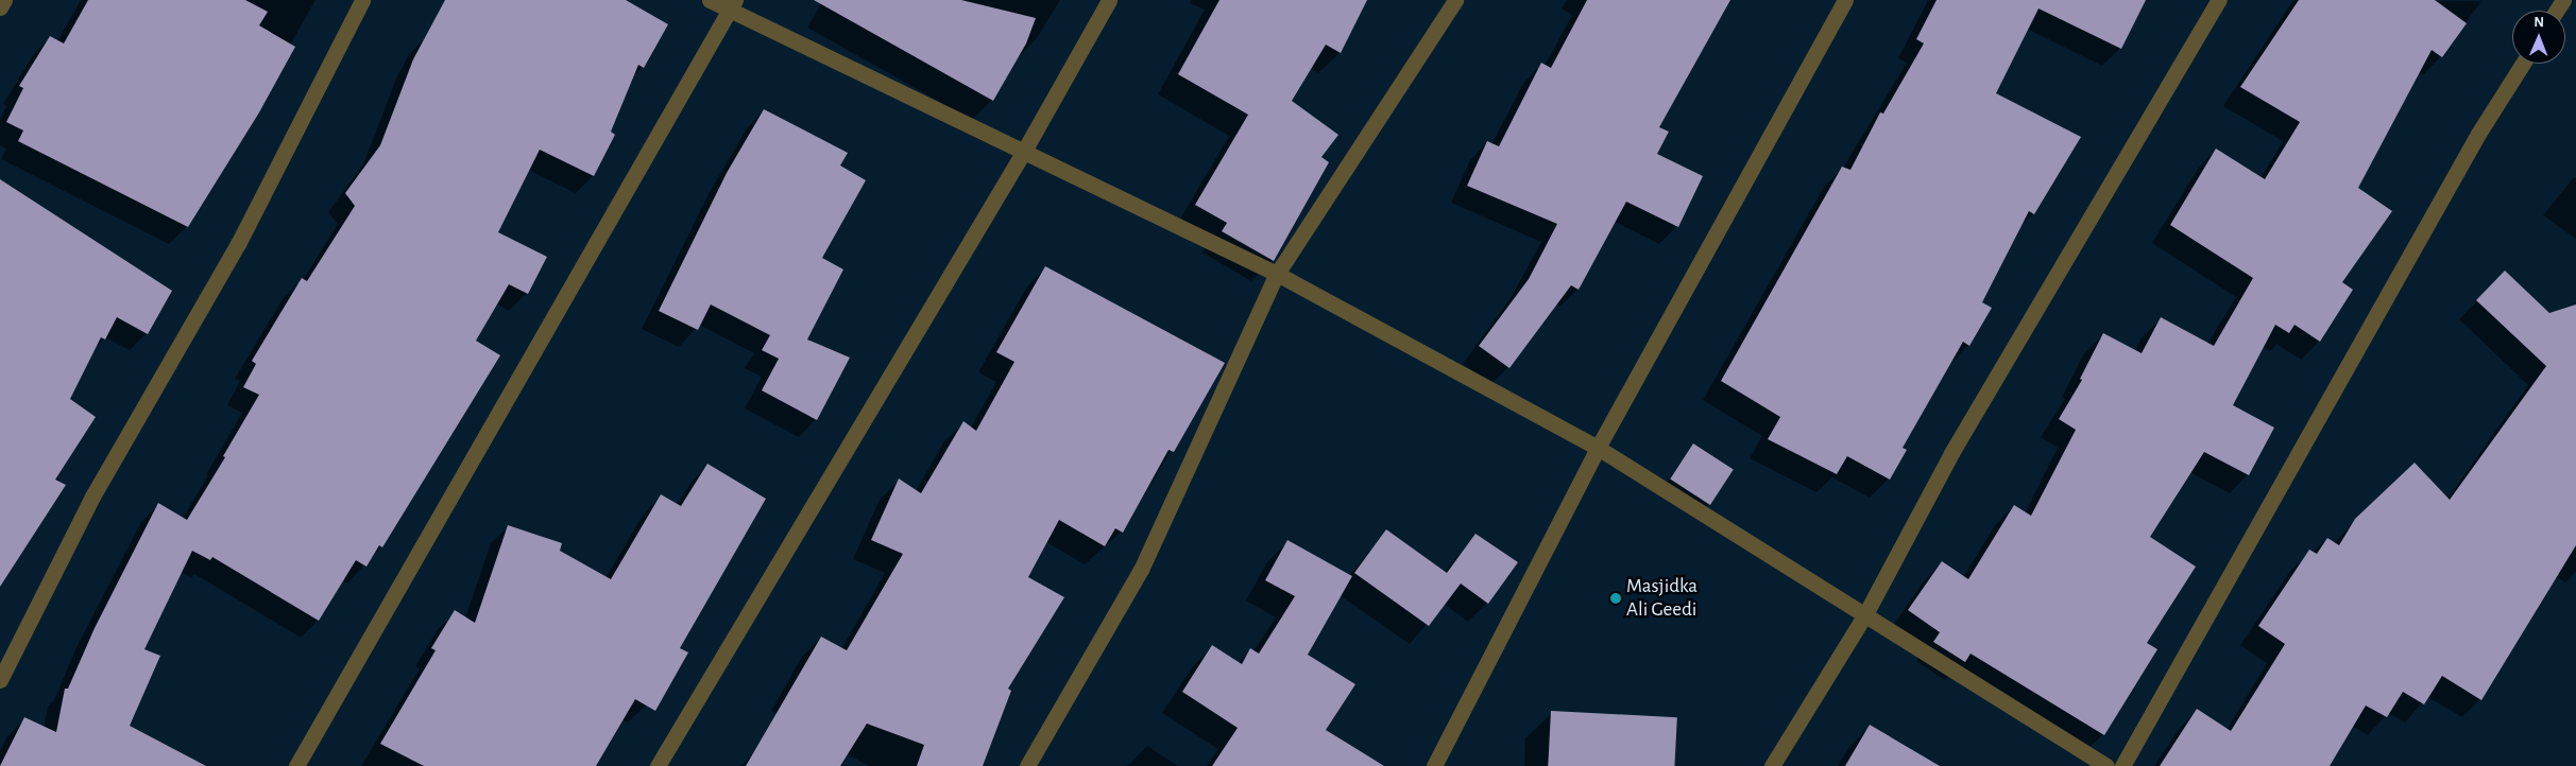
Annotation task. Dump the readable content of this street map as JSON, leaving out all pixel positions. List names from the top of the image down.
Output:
{
  "places": ["Masjidka Ali Geedi"],
  "north": "top"
}
